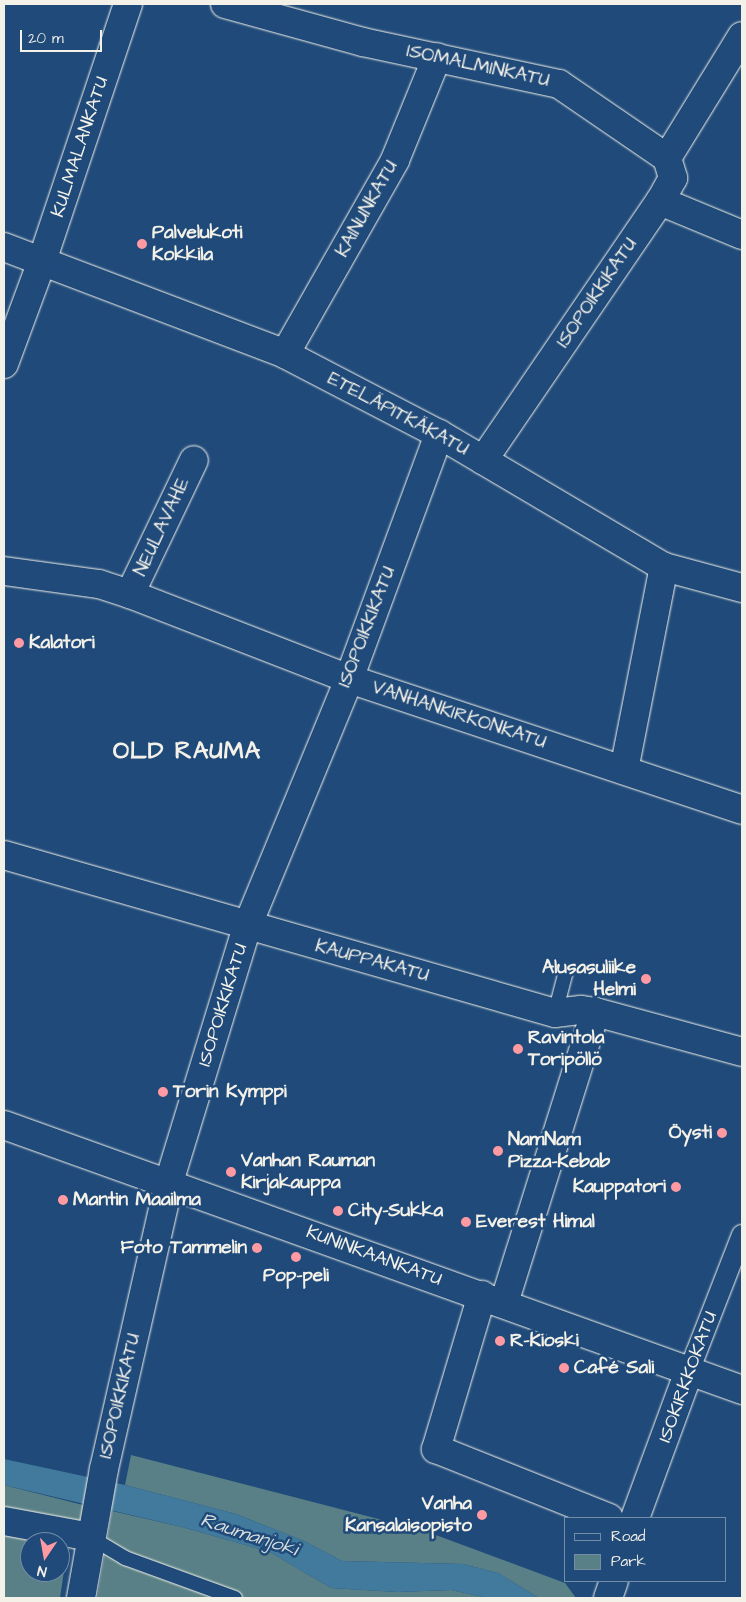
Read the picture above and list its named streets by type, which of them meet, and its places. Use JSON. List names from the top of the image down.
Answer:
{
  "streets": {
    "street": [
      "ISOMALMINKATU",
      "KULMALANKATU",
      "KAINUNKATU",
      "ISOPOIKKIKATU",
      "ETELÄPITKÄKATU",
      "NEULAVAHE",
      "VANHANKIRKONKATU",
      "KAUPPAKATU",
      "KUNINKAANKATU",
      "ISOKIRKKOKATU"
    ]
  },
  "crossings": [
    ["ISOMALMINKATU", "KAINUNKATU"],
    ["KULMALANKATU", "ETELÄPITKÄKATU"],
    ["KAINUNKATU", "ETELÄPITKÄKATU"],
    ["ISOPOIKKIKATU", "ETELÄPITKÄKATU"],
    ["ISOPOIKKIKATU", "VANHANKIRKONKATU"],
    ["ISOPOIKKIKATU", "KAUPPAKATU"],
    ["ISOPOIKKIKATU", "KUNINKAANKATU"],
    ["NEULAVAHE", "VANHANKIRKONKATU"],
    ["KUNINKAANKATU", "ISOKIRKKOKATU"]
  ],
  "districts": ["OLD RAUMA"],
  "water": ["Raumanjoki"],
  "places": [
    "Palvelukoti Kokkila",
    "Kalatori",
    "Alusasuliike Helmi",
    "Ravintola Toripöllö",
    "Torin Kymppi",
    "Öysti",
    "NamNam Pizza-Kebab",
    "Vanhan Rauman Kirjakauppa",
    "Kauppatori",
    "Mantin Maailma",
    "City-Sukka",
    "Everest Himal",
    "Foto Tammelin",
    "Pop-peli",
    "R-Kioski",
    "Café Sali",
    "Vanha Kansalaisopisto"
  ],
  "legend": ["Road", "Park"],
  "scale_bar": "20 m",
  "north": "bottom"
}
